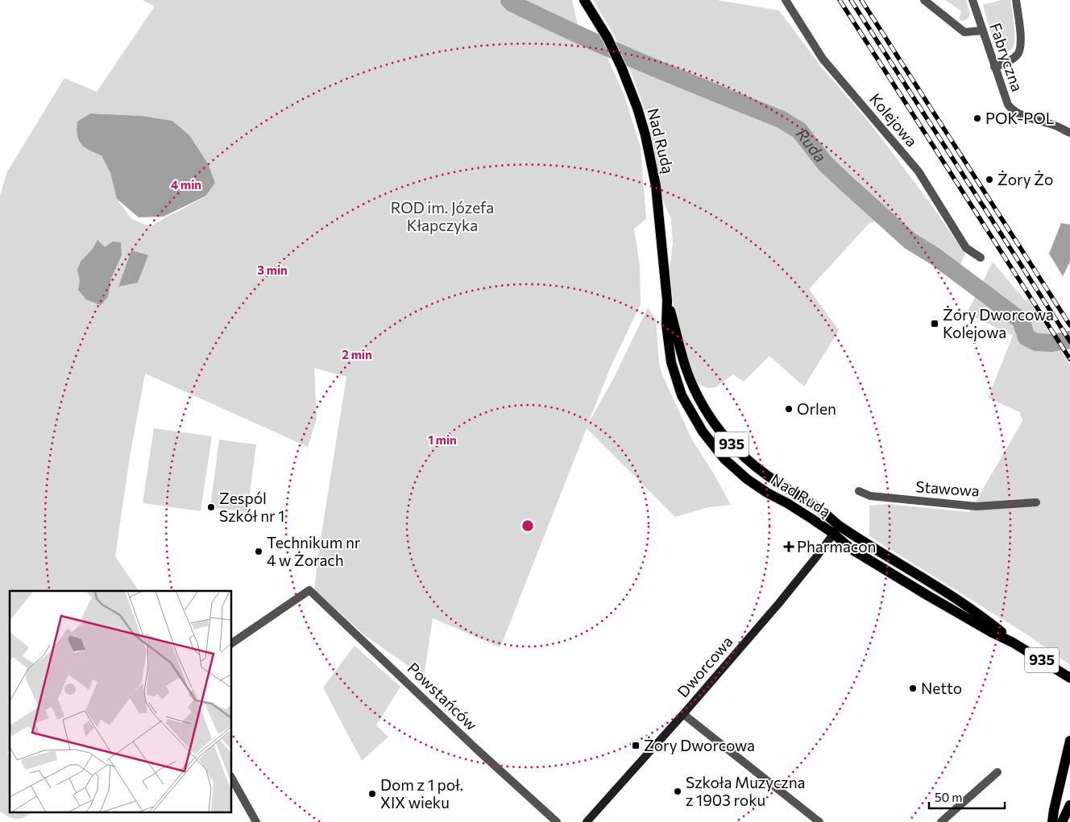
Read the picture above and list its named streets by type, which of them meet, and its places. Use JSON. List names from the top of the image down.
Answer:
{
  "streets": {
    "main road": ["Nad Rudą", "935"],
    "street": [
      "Fabryczna",
      "Kolejowa",
      "Stawowa",
      "Dworcowa",
      "Powstańców"
    ]
  },
  "crossings": [
    ["Nad Rudą", "Dworcowa"]
  ],
  "water": ["Ruda"],
  "parks": ["ROD im. Józefa Kłapczyka"],
  "places": {
    "other": [
      "POK-POL",
      "Żory Żo",
      "Orlen",
      "Zespól Szkół nr 1",
      "Technikum nr 4 w Żorach",
      "Netto",
      "Szkoła Muzyczna z 1903 roku",
      "Dom z 1 poł. XIX wieku"
    ],
    "transit": ["Żory Dworcowa Kolejowa", "Żory Dworcowa"],
    "health": ["Pharmacon"]
  },
  "scale_bar": "50 m",
  "rings": [
    "4 min",
    "3 min",
    "2 min",
    "1 min"
  ]
}
